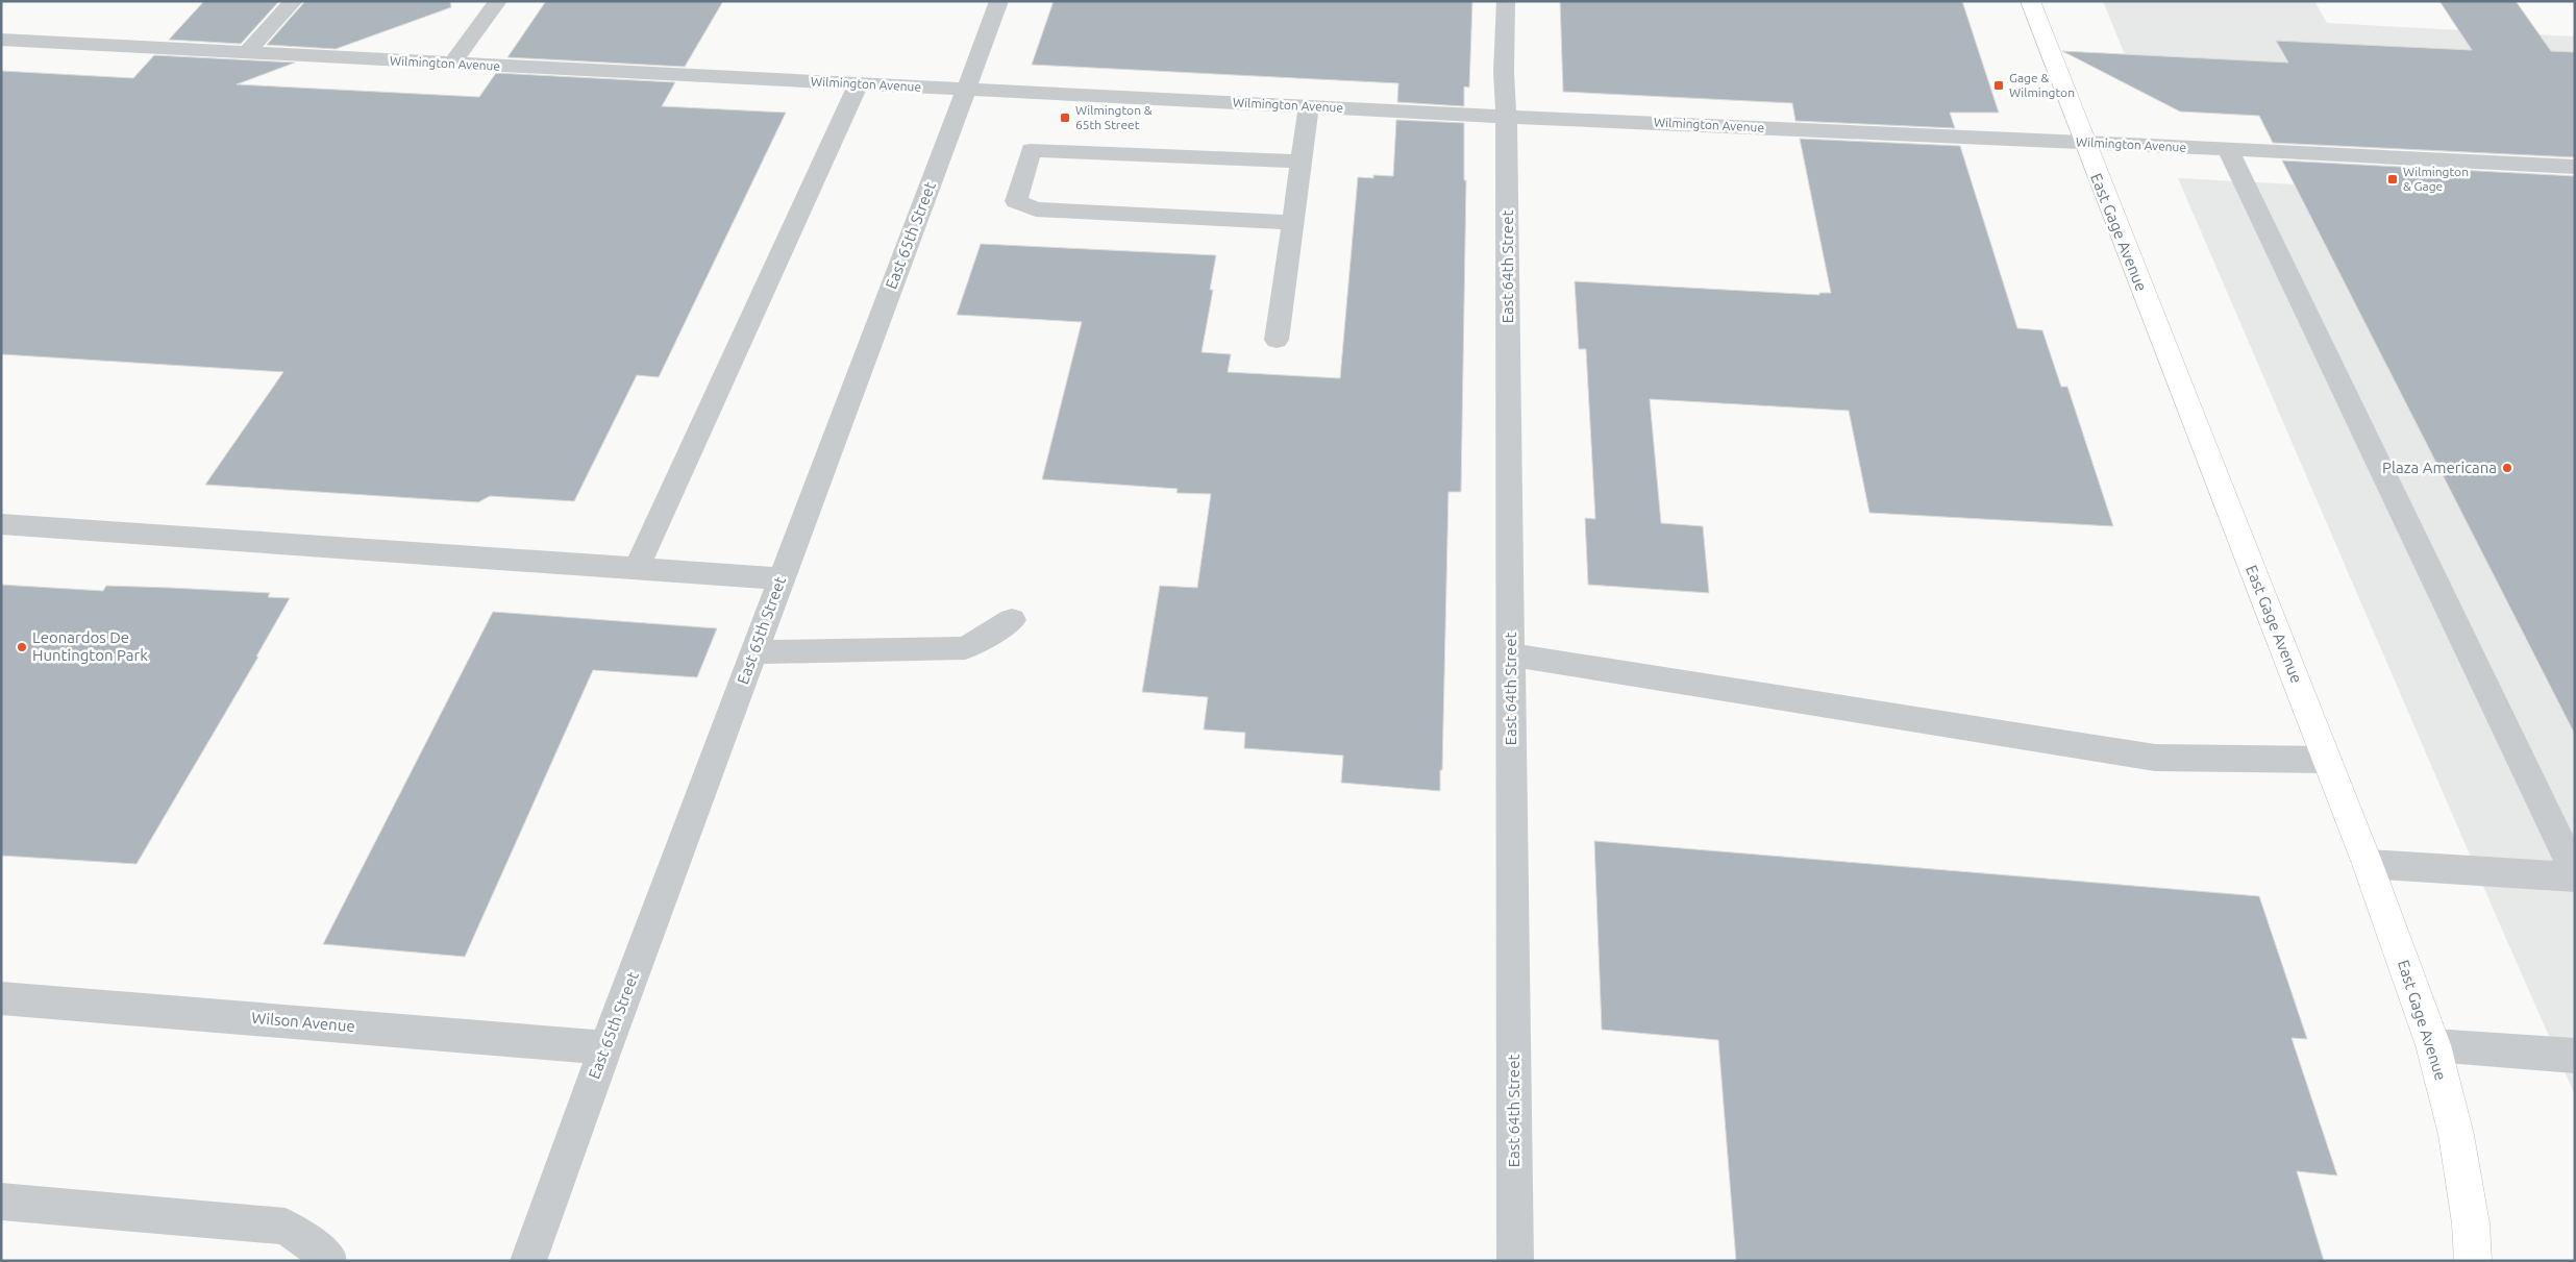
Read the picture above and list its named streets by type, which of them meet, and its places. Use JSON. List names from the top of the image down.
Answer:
{
  "streets": {
    "main road": ["East Gage Avenue"],
    "street": [
      "Wilmington Avenue",
      "East 65th Street",
      "East 64th Street",
      "Wilson Avenue"
    ]
  },
  "crossings": [
    ["Wilmington Avenue", "East Gage Avenue"],
    ["Wilmington Avenue", "East 65th Street"],
    ["Wilmington Avenue", "East 64th Street"],
    ["East 65th Street", "Wilson Avenue"]
  ],
  "places": {
    "transit": ["Gage & Wilmington", "Wilmington & 65th Street", "Wilmington & Gage"],
    "other": ["Plaza Americana", "Leonardos De Huntington Park"]
  }
}
